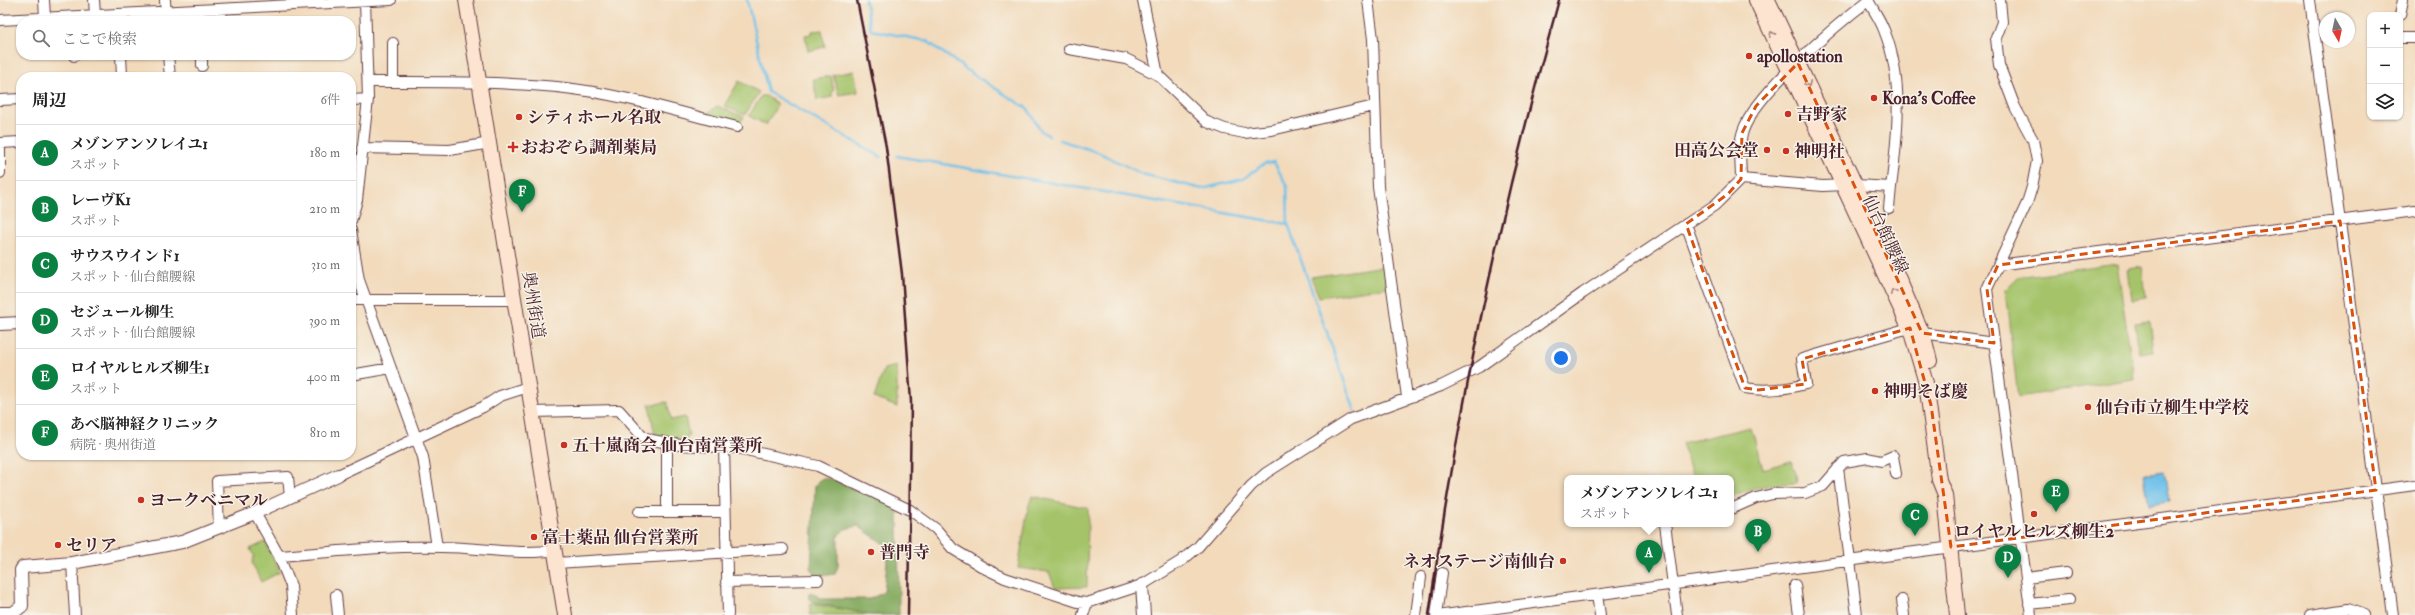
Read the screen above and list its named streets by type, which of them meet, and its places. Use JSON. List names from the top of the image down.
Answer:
{
  "streets": {
    "main road": ["仙台館腰線", "奥州街道"]
  },
  "places": {
    "other": [
      "apollostation",
      "Kona's Coffee",
      "吉野家",
      "シティホール名取",
      "田高公会堂",
      "神明社",
      "神明そば慶",
      "仙台市立柳生中学校",
      "五十嵐商会 仙台南営業所",
      "ヨークベニマル",
      "ロイヤルヒルズ柳生2",
      "富士薬品 仙台営業所",
      "セリア",
      "普門寺",
      "ネオステージ南仙台"
    ],
    "health": ["おおぞら調剤薬局"]
  },
  "north": "bottom",
  "page": {
    "map_buttons": ["+", "−"],
    "search": "ここで検索",
    "heading": ["周辺", "6件"],
    "list": [
      {
        "mark": "A",
        "name": "メゾンアンソレイユ1",
        "note": "スポット",
        "value": "180 m"
      },
      {
        "mark": "B",
        "name": "レーヴK1",
        "note": "スポット",
        "value": "210 m"
      },
      {
        "mark": "C",
        "name": "サウスウインド1",
        "note": "スポット · 仙台館腰線",
        "value": "310 m"
      },
      {
        "mark": "D",
        "name": "セジュール柳生",
        "note": "スポット · 仙台館腰線",
        "value": "390 m"
      },
      {
        "mark": "E",
        "name": "ロイヤルヒルズ柳生1",
        "note": "スポット",
        "value": "400 m"
      },
      {
        "mark": "F",
        "name": "あべ脳神経クリニック",
        "note": "病院 · 奥州街道",
        "value": "810 m"
      }
    ],
    "pins": [
      "F",
      "E",
      "C",
      "B",
      "A",
      "D"
    ],
    "popup": ["メゾンアンソレイユ1", "スポット"]
  }
}
